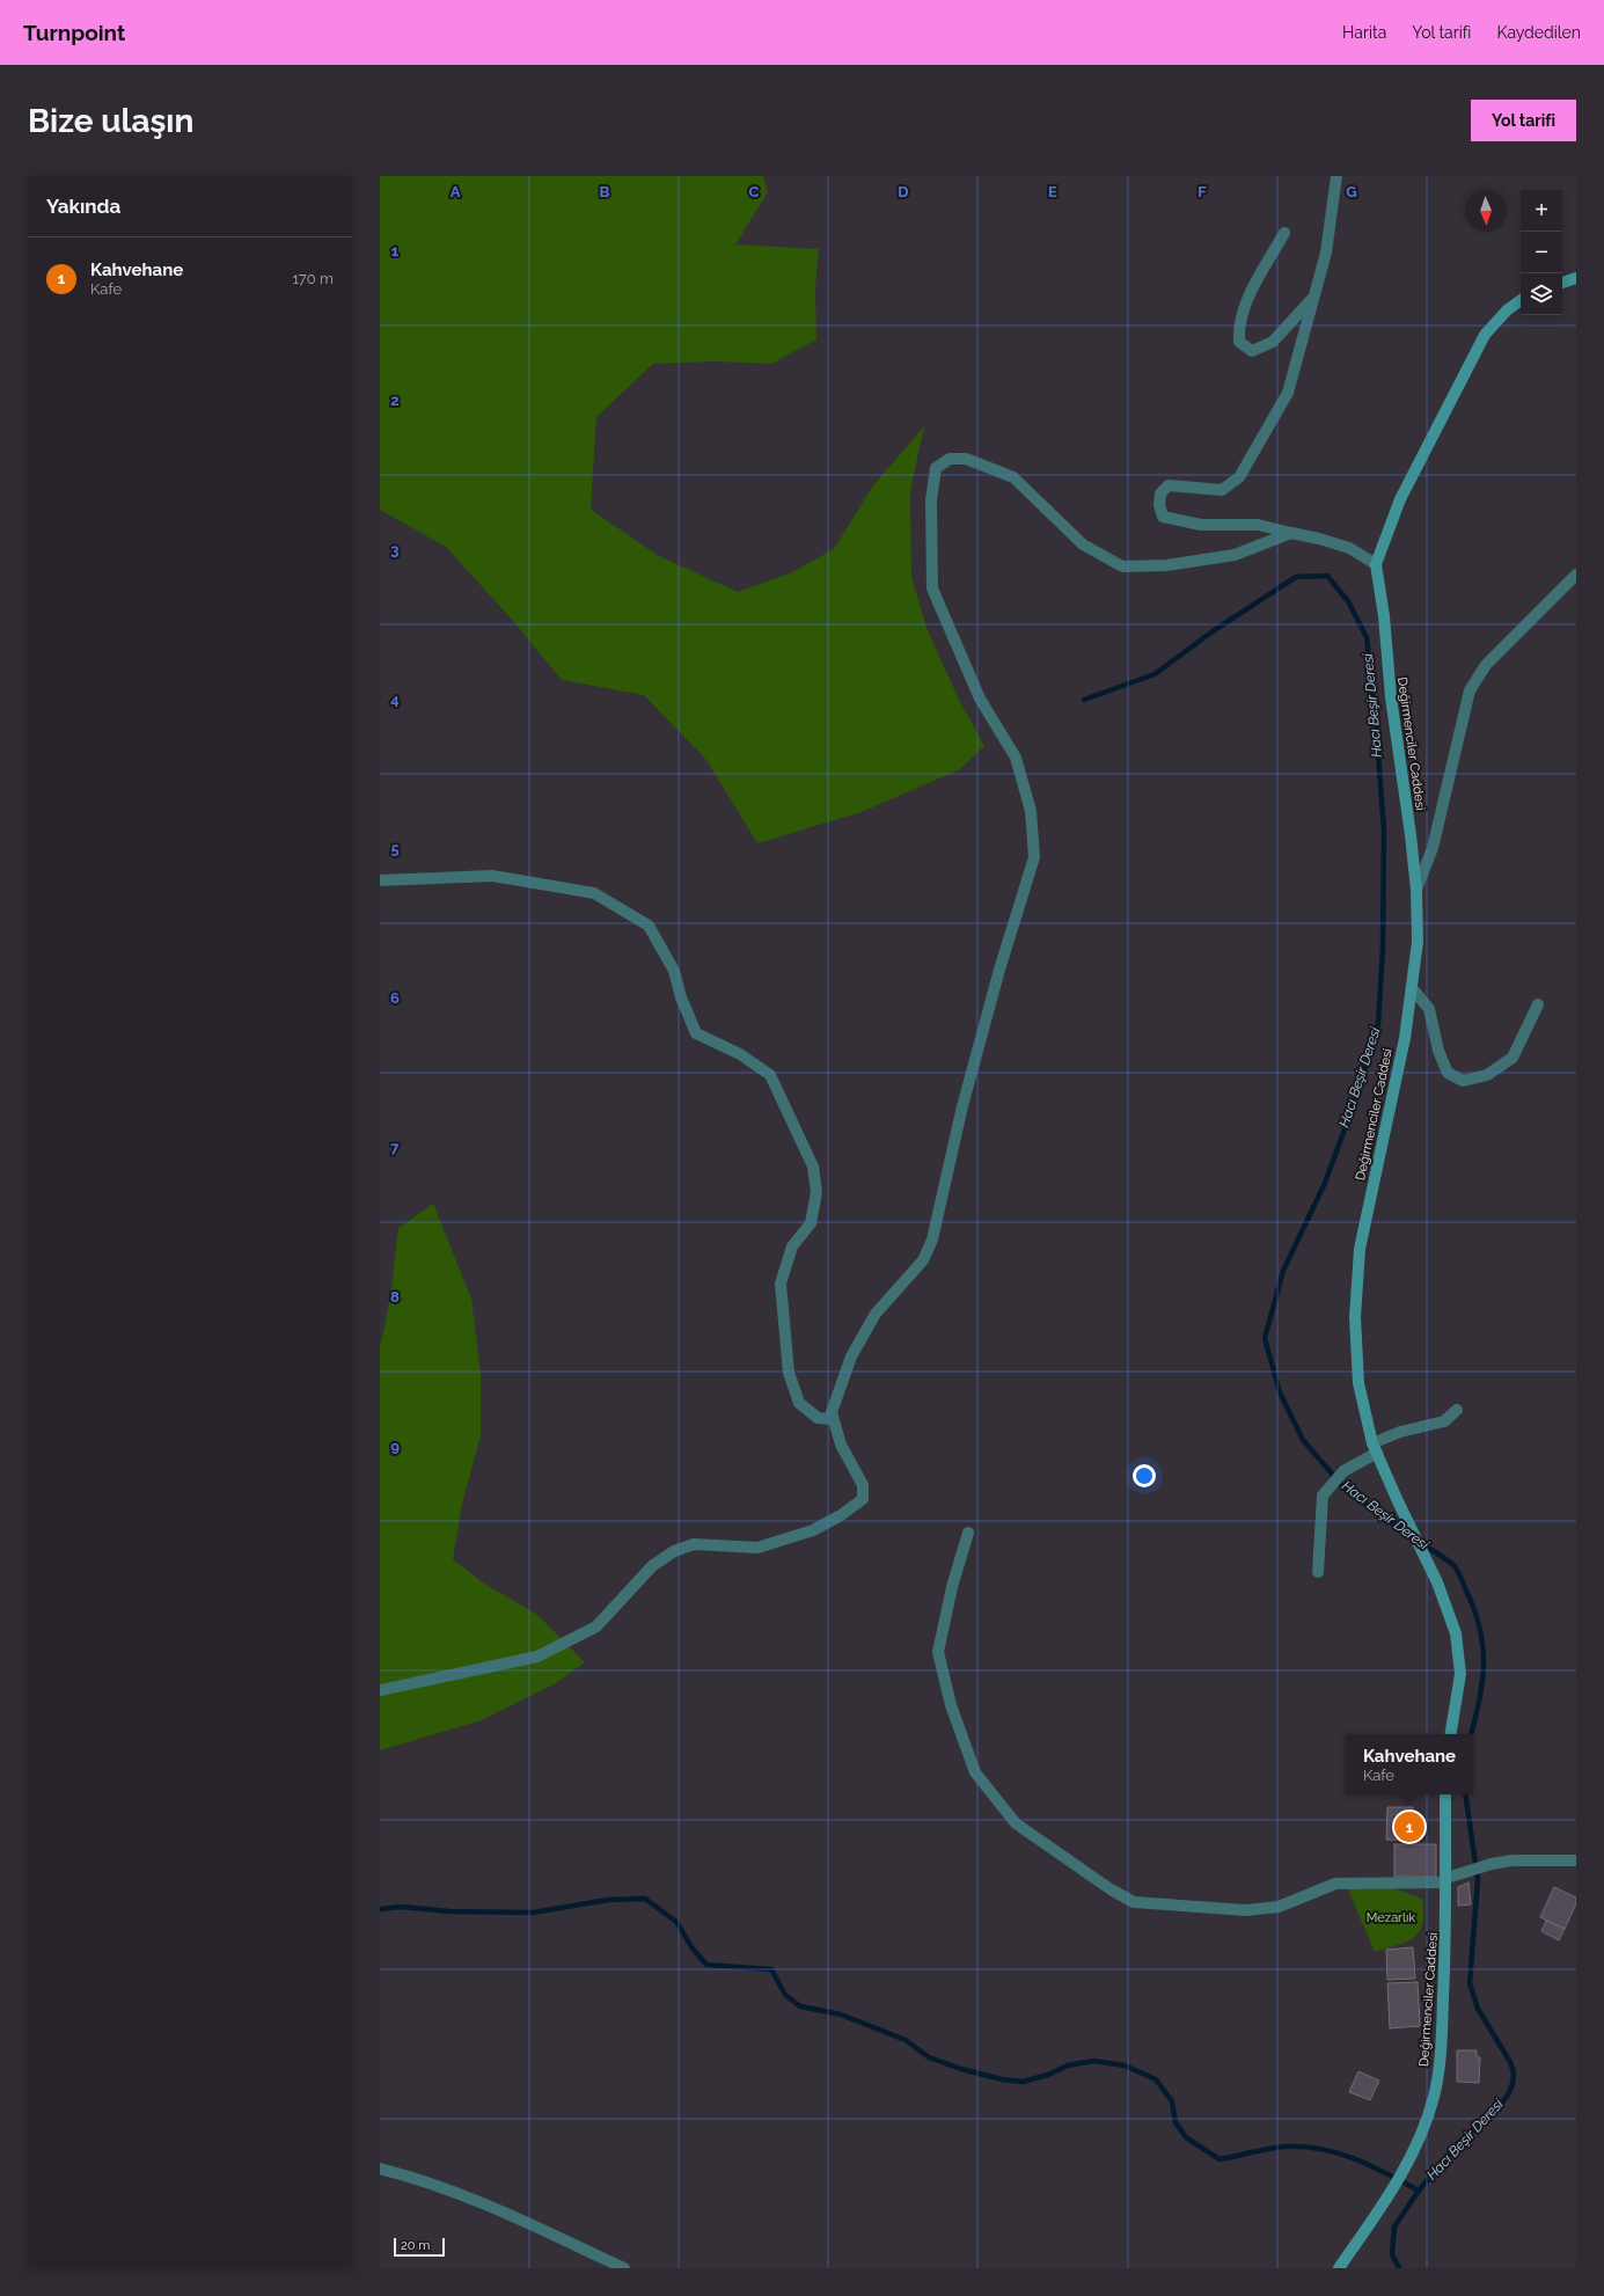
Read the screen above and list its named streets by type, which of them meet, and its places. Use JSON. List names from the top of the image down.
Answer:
{
  "streets": {
    "main road": ["Değirmenciler Caddesi"]
  },
  "water": ["Hacı Beşir Deresi"],
  "parks": ["Mezarlık"],
  "scale_bar": "20 m",
  "north": "bottom",
  "page": {
    "header": "Turnpoint",
    "nav": ["Harita", "Yol tarifi", "Kaydedilen"],
    "buttons": "Yol tarifi",
    "title": "Bize ulaşın",
    "heading": "Yakında",
    "map_buttons": ["+", "−"],
    "list": [
      {
        "mark": "1",
        "name": "Kahvehane",
        "note": "Kafe",
        "value": "170 m"
      }
    ],
    "popup": ["Kahvehane", "Kafe"],
    "pins": "1",
    "scale": "20 m"
  },
  "grid": {
    "columns": [
      "A",
      "B",
      "C",
      "D",
      "E",
      "F",
      "G"
    ],
    "rows": [
      "1",
      "2",
      "3",
      "4",
      "5",
      "6",
      "7",
      "8",
      "9"
    ]
  }
}
